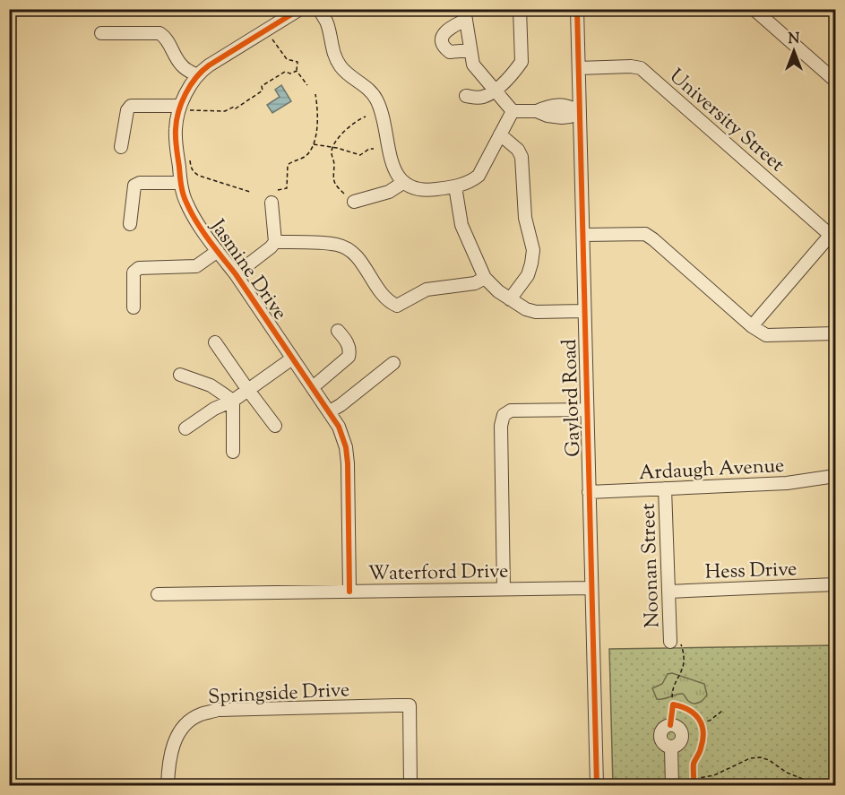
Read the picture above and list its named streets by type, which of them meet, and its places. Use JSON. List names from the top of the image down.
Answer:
{
  "streets": {
    "street": [
      "University Street",
      "Jasmine Drive",
      "Gaylord Road",
      "Ardaugh Avenue",
      "Noonan Street",
      "Hess Drive",
      "Waterford Drive",
      "Springside Drive"
    ]
  },
  "crossings": [
    ["University Street", "Gaylord Road"],
    ["Jasmine Drive", "Waterford Drive"],
    ["Gaylord Road", "Ardaugh Avenue"],
    ["Gaylord Road", "Waterford Drive"],
    ["Ardaugh Avenue", "Noonan Street"],
    ["Noonan Street", "Hess Drive"]
  ],
  "north": "top"
}
